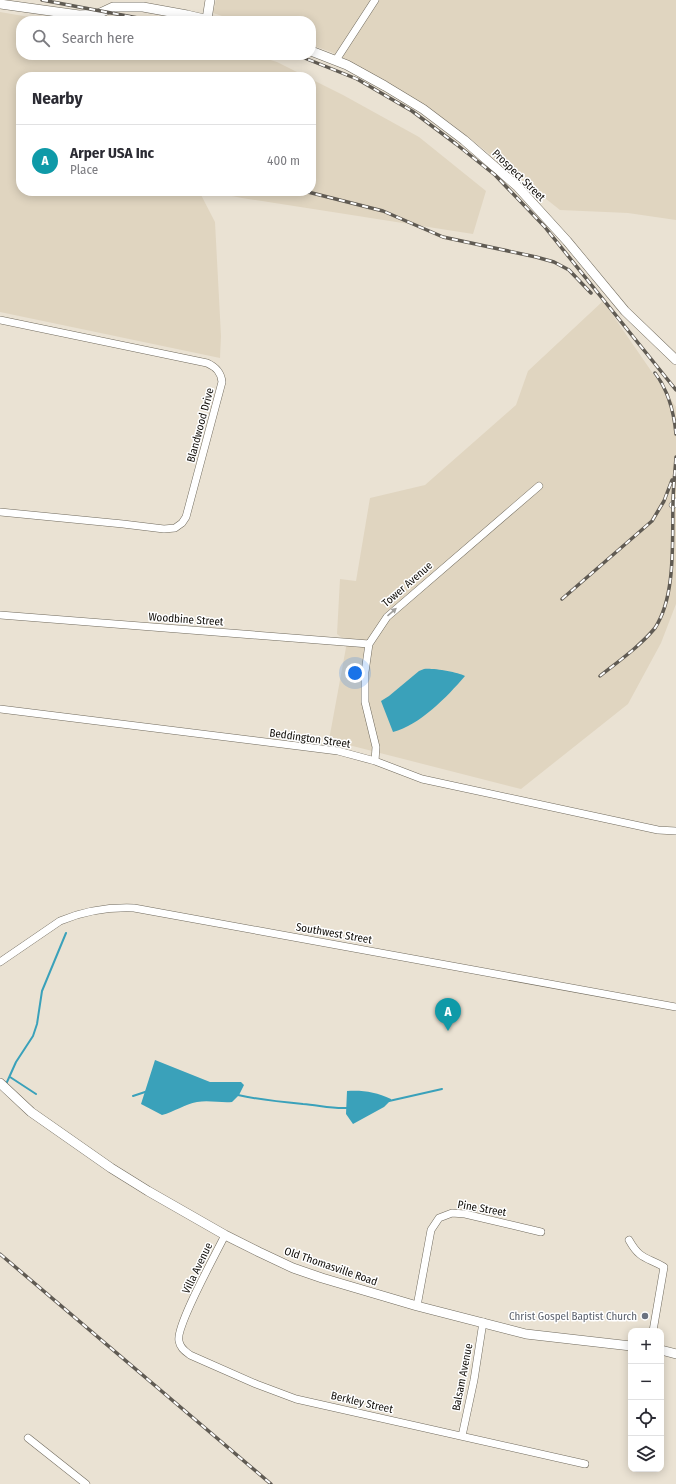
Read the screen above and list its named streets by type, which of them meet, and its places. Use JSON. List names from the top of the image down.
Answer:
{
  "streets": {
    "street": [
      "Prospect Street",
      "Blandwood Drive",
      "Tower Avenue",
      "Woodbine Street",
      "Beddington Street",
      "Southwest Street",
      "Pine Street",
      "Old Thomasville Road",
      "Villa Avenue",
      "Balsam Avenue",
      "Berkley Street"
    ]
  },
  "crossings": [
    ["Tower Avenue", "Woodbine Street"],
    ["Tower Avenue", "Beddington Street"],
    ["Pine Street", "Old Thomasville Road"],
    ["Old Thomasville Road", "Villa Avenue"],
    ["Old Thomasville Road", "Balsam Avenue"],
    ["Villa Avenue", "Berkley Street"],
    ["Balsam Avenue", "Berkley Street"]
  ],
  "one_way": ["Tower Avenue"],
  "places": ["Christ Gospel Baptist Church"],
  "page": {
    "search": "Search here",
    "heading": "Nearby",
    "list": [
      {
        "mark": "A",
        "name": "Arper USA Inc",
        "note": "Place",
        "value": "400 m"
      }
    ],
    "pins": "A",
    "map_buttons": ["+", "−"]
  }
}
